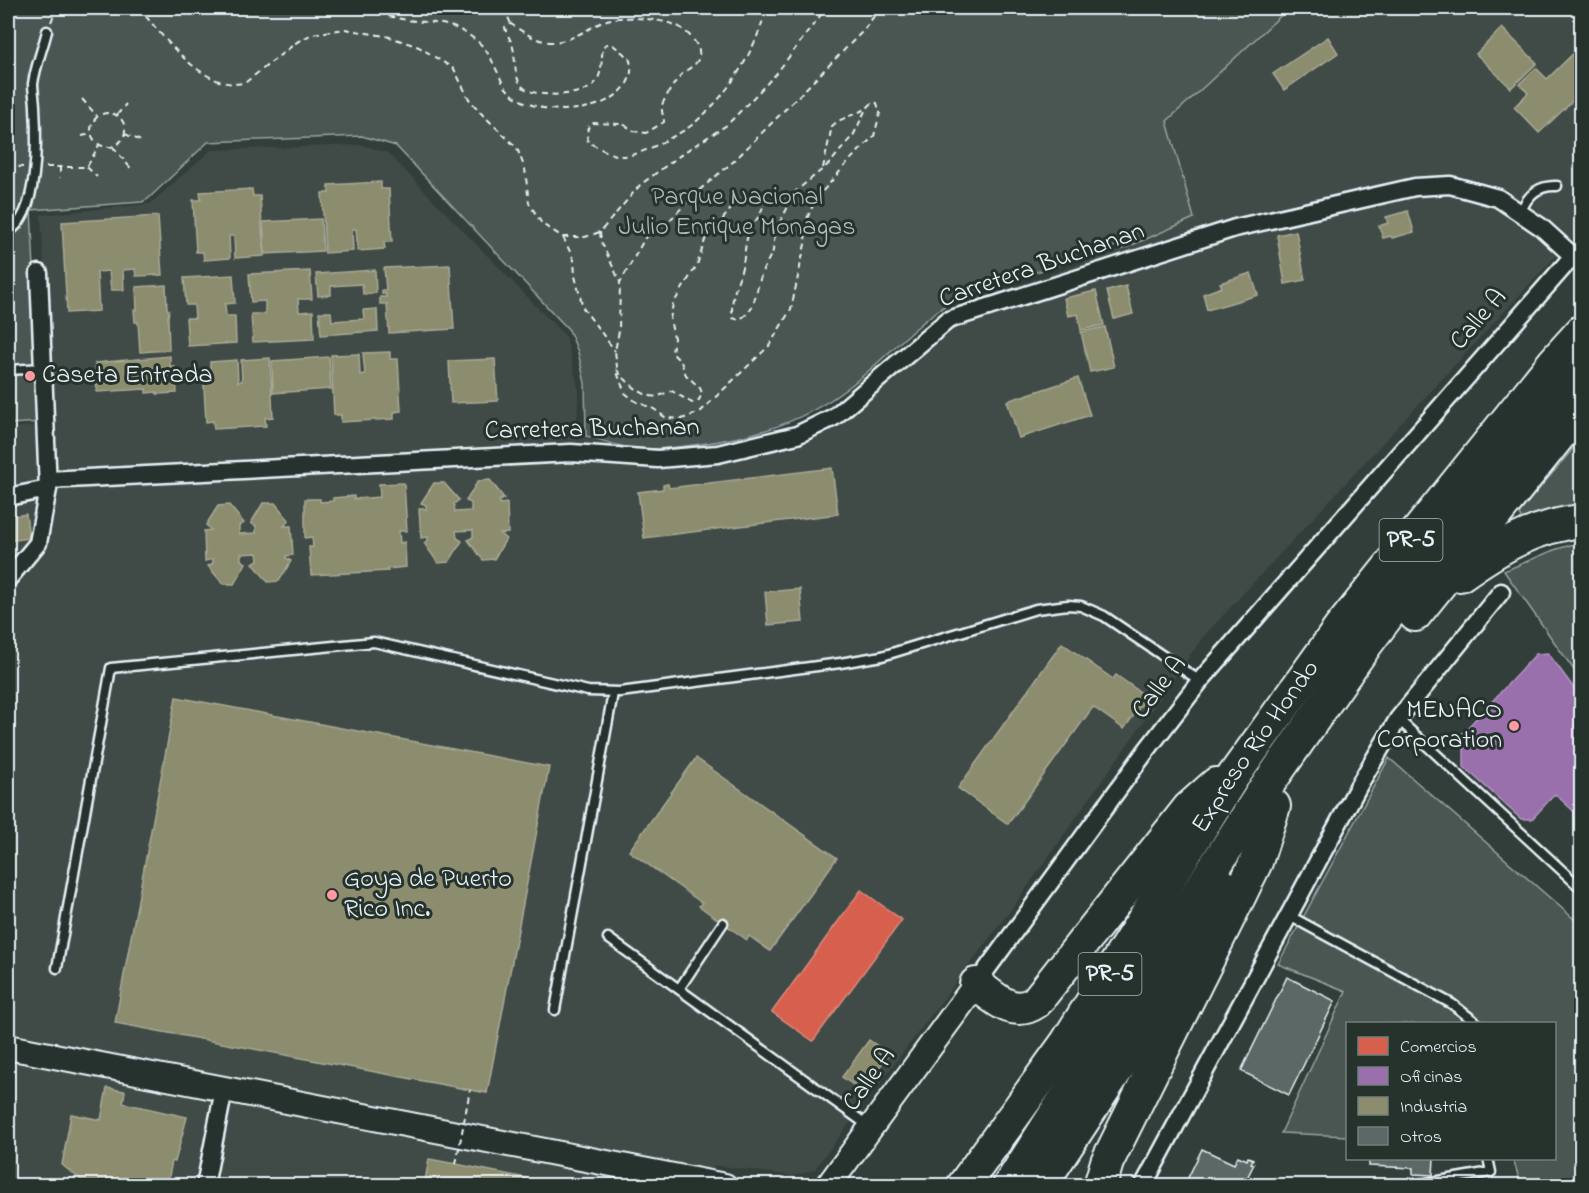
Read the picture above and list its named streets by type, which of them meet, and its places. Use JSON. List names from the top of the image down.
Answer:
{
  "streets": {
    "highway": ["PR-5", "Expreso Río Hondo"],
    "street": ["Carretera Buchanan", "Calle A"]
  },
  "crossings": [
    ["Carretera Buchanan", "Calle A"]
  ],
  "parks": ["Parque Nacional Julio Enrique Monagas"],
  "places": ["Caseta Entrada", "MENACO Corporation", "Goya de Puerto Rico Inc."],
  "legend": [
    "Comercios",
    "Oficinas",
    "Industria",
    "Otros"
  ]
}
